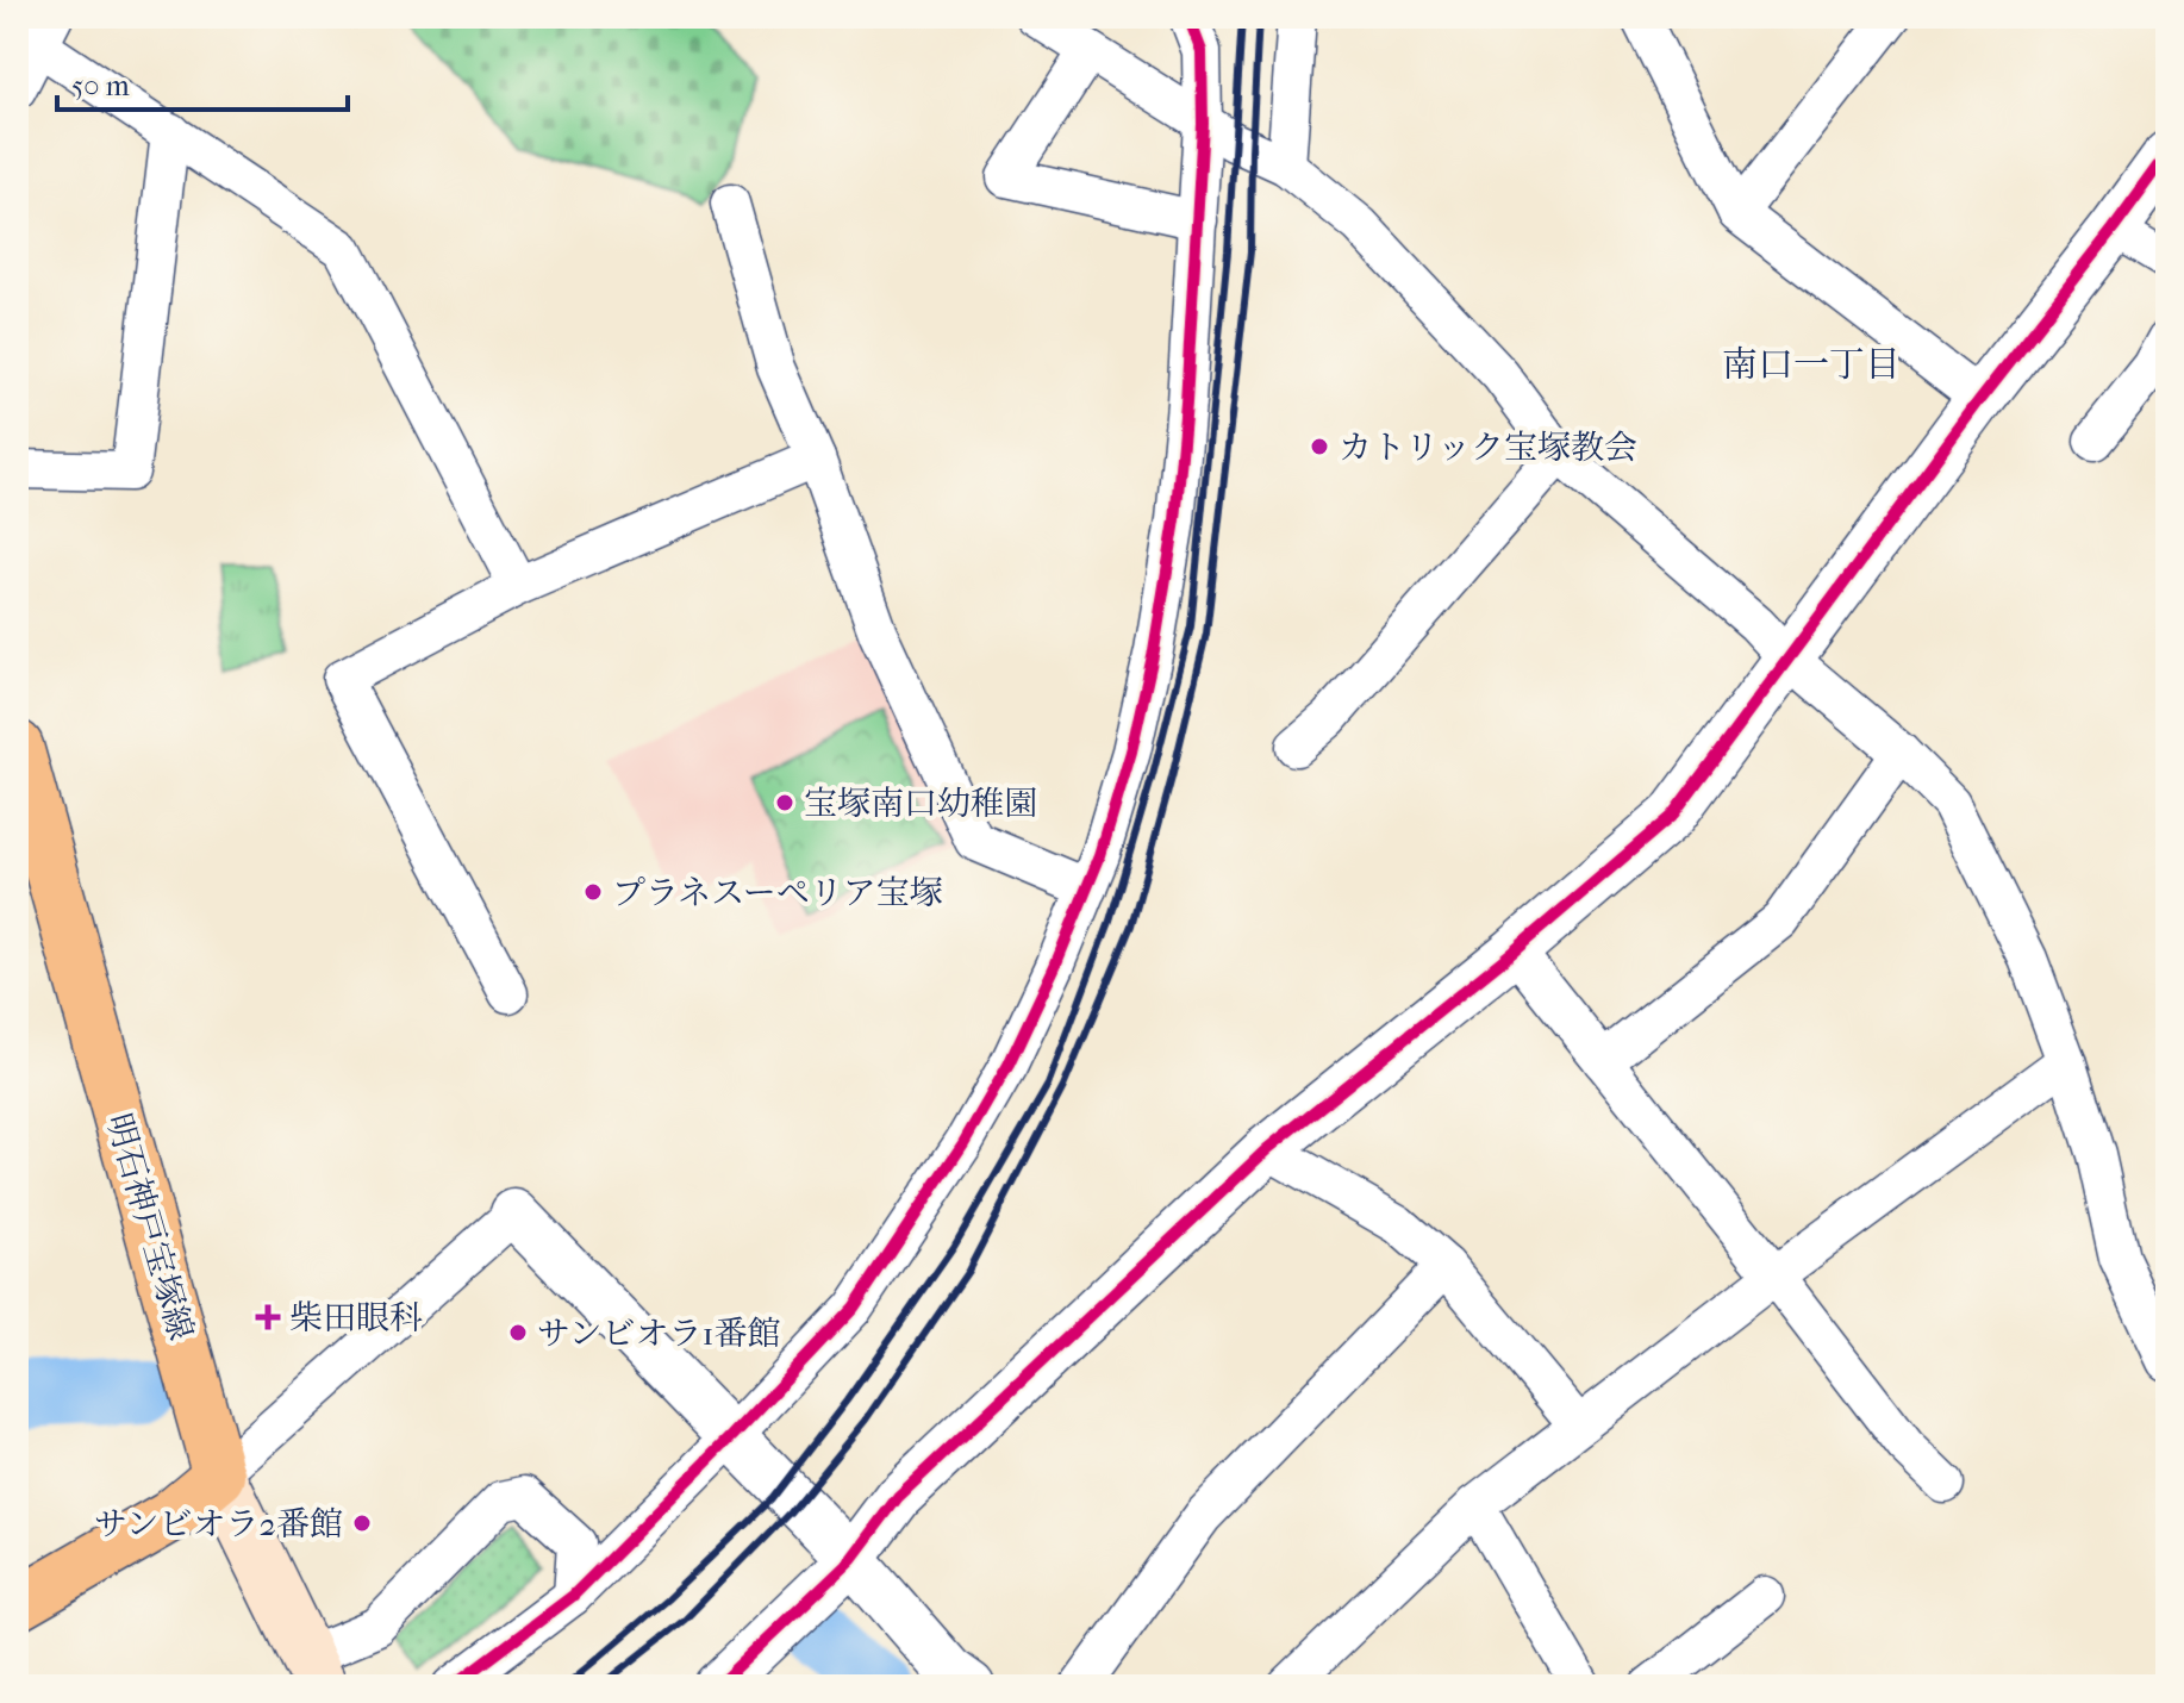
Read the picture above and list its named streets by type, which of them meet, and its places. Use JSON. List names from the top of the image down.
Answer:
{
  "streets": {
    "main road": ["明石神戸宝塚線"]
  },
  "districts": ["南口一丁目"],
  "places": {
    "other": [
      "カトリック宝塚教会",
      "宝塚南口幼稚園",
      "プラネスーペリア宝塚",
      "サンビオラ1番館",
      "サンビオラ2番館"
    ],
    "health": ["柴田眼科"]
  },
  "scale_bar": "50 m"
}
